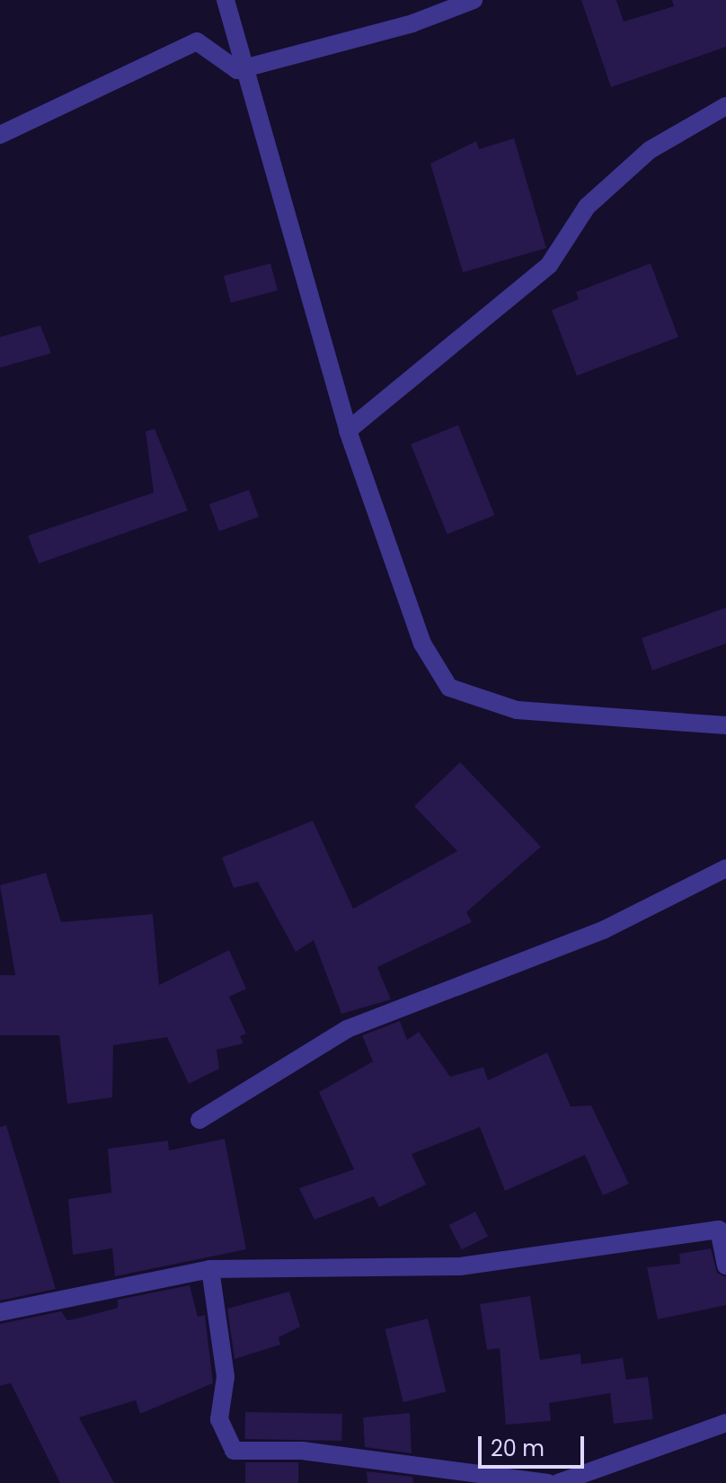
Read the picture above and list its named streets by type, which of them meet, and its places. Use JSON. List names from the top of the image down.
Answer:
{
  "scale_bar": "20 m"
}
